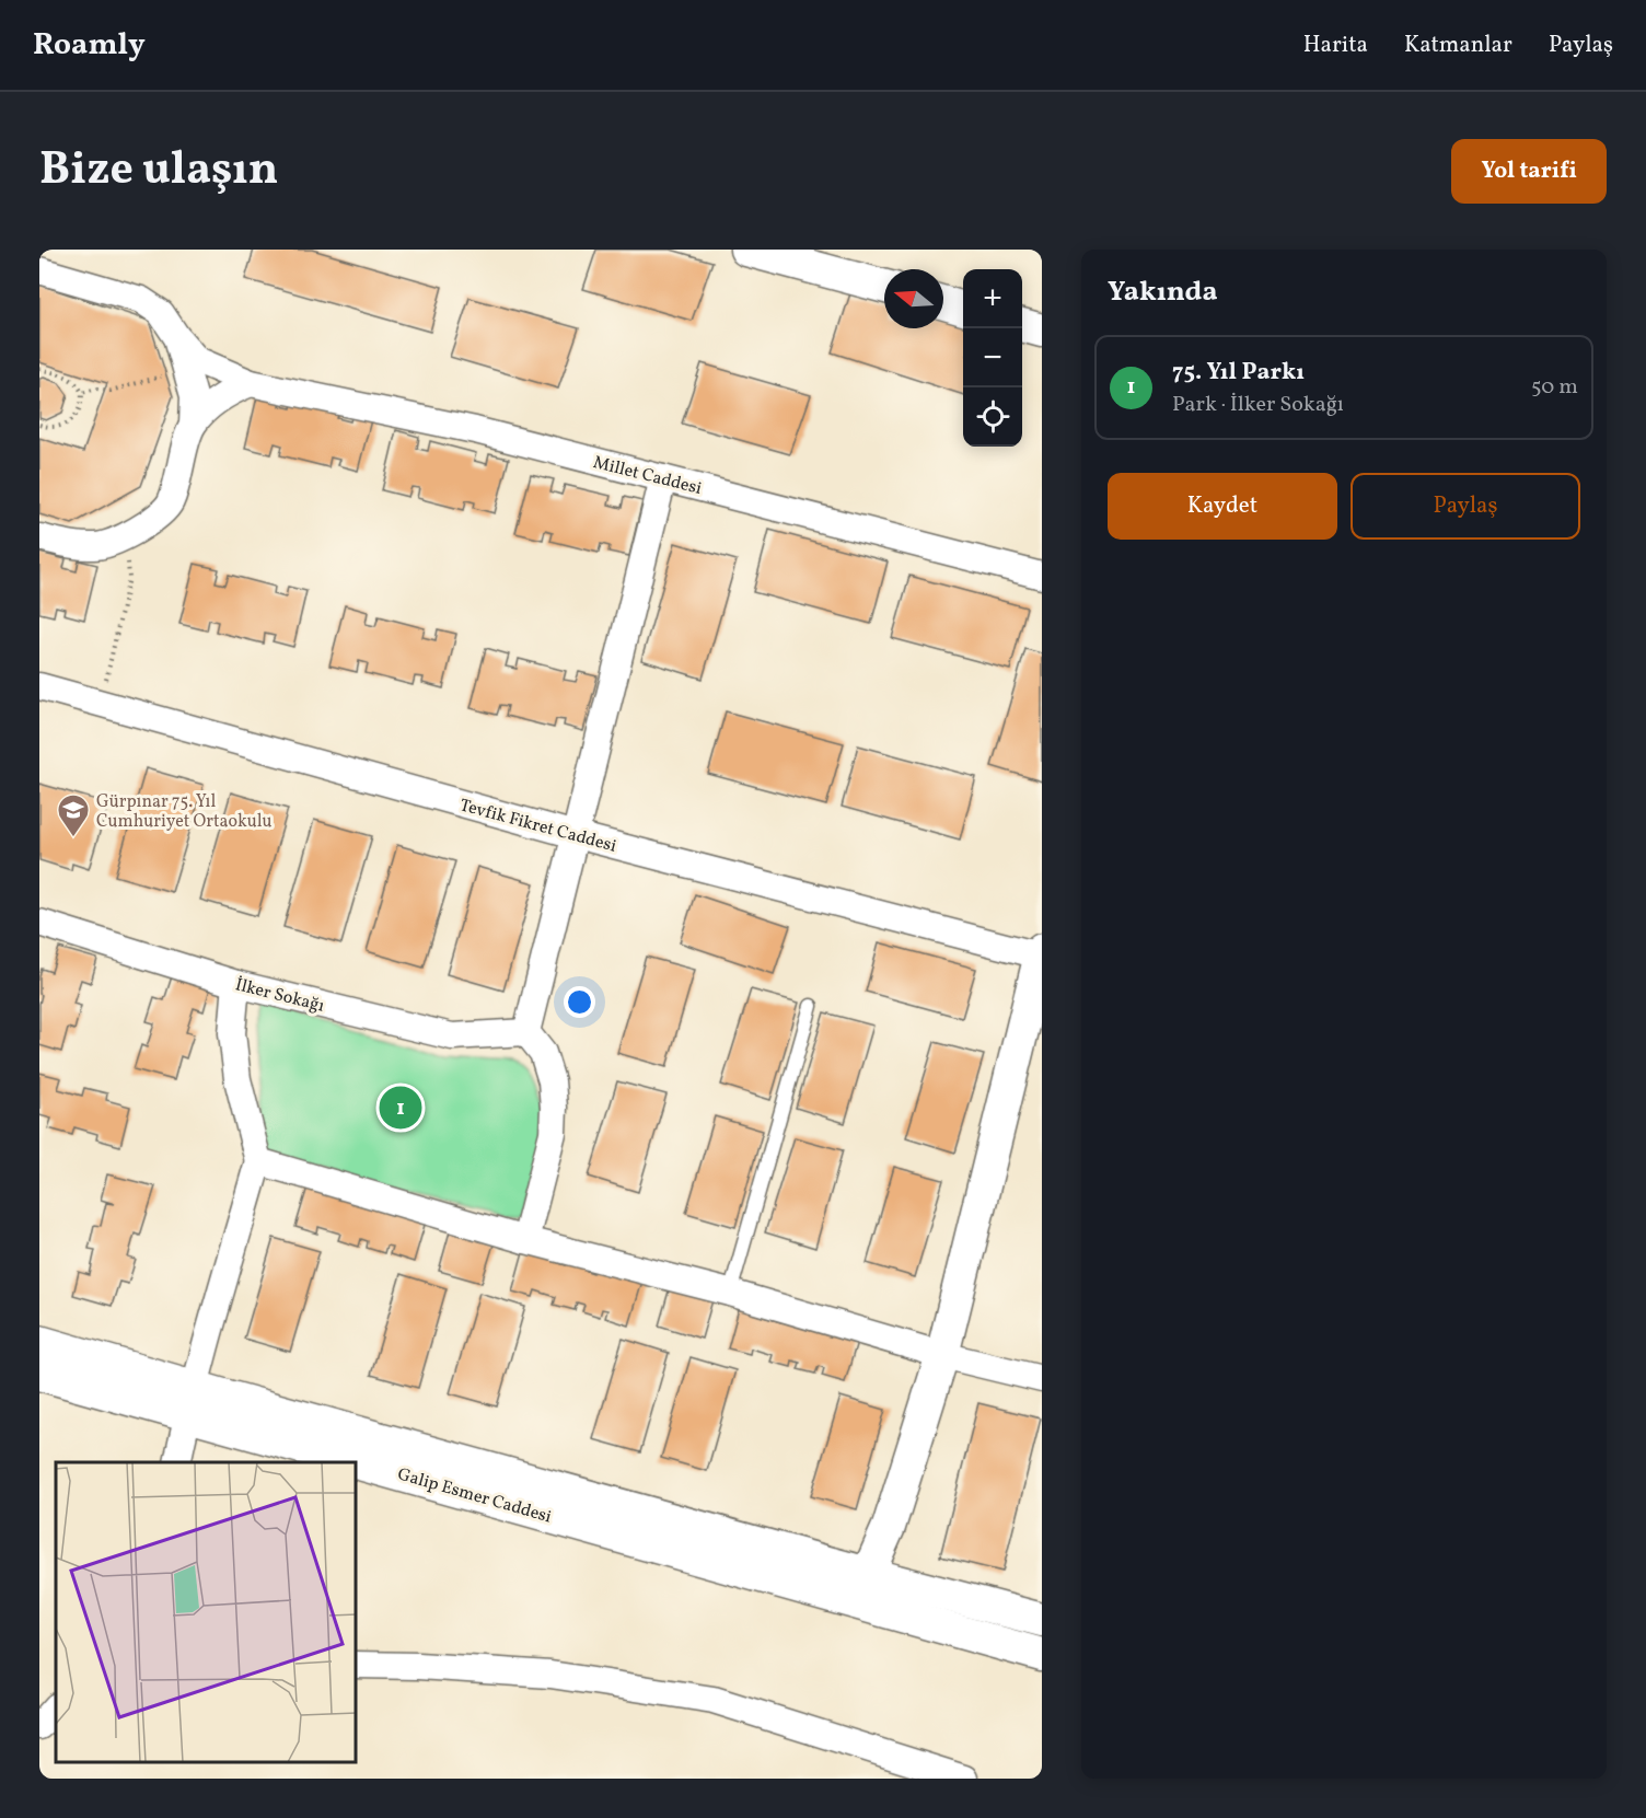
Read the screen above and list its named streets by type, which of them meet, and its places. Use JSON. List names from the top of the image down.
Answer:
{
  "streets": {
    "street": [
      "Millet Caddesi",
      "Tevfik Fikret Caddesi",
      "İlker Sokağı",
      "Galip Esmer Caddesi"
    ]
  },
  "places": {
    "school or university": ["Gürpınar 75. Yıl Cumhuriyet Ortaokulu"]
  },
  "north": "left",
  "page": {
    "header": "Roamly",
    "nav": ["Harita", "Katmanlar", "Paylaş"],
    "title": "Bize ulaşın",
    "buttons": [
      "Yol tarifi",
      ["Kaydet", "Paylaş"]
    ],
    "heading": "Yakında",
    "map_buttons": ["+", "−"],
    "list": [
      {
        "mark": "1",
        "name": "75. Yıl Parkı",
        "note": "Park · İlker Sokağı",
        "value": "50 m"
      }
    ],
    "pins": "1"
  }
}
